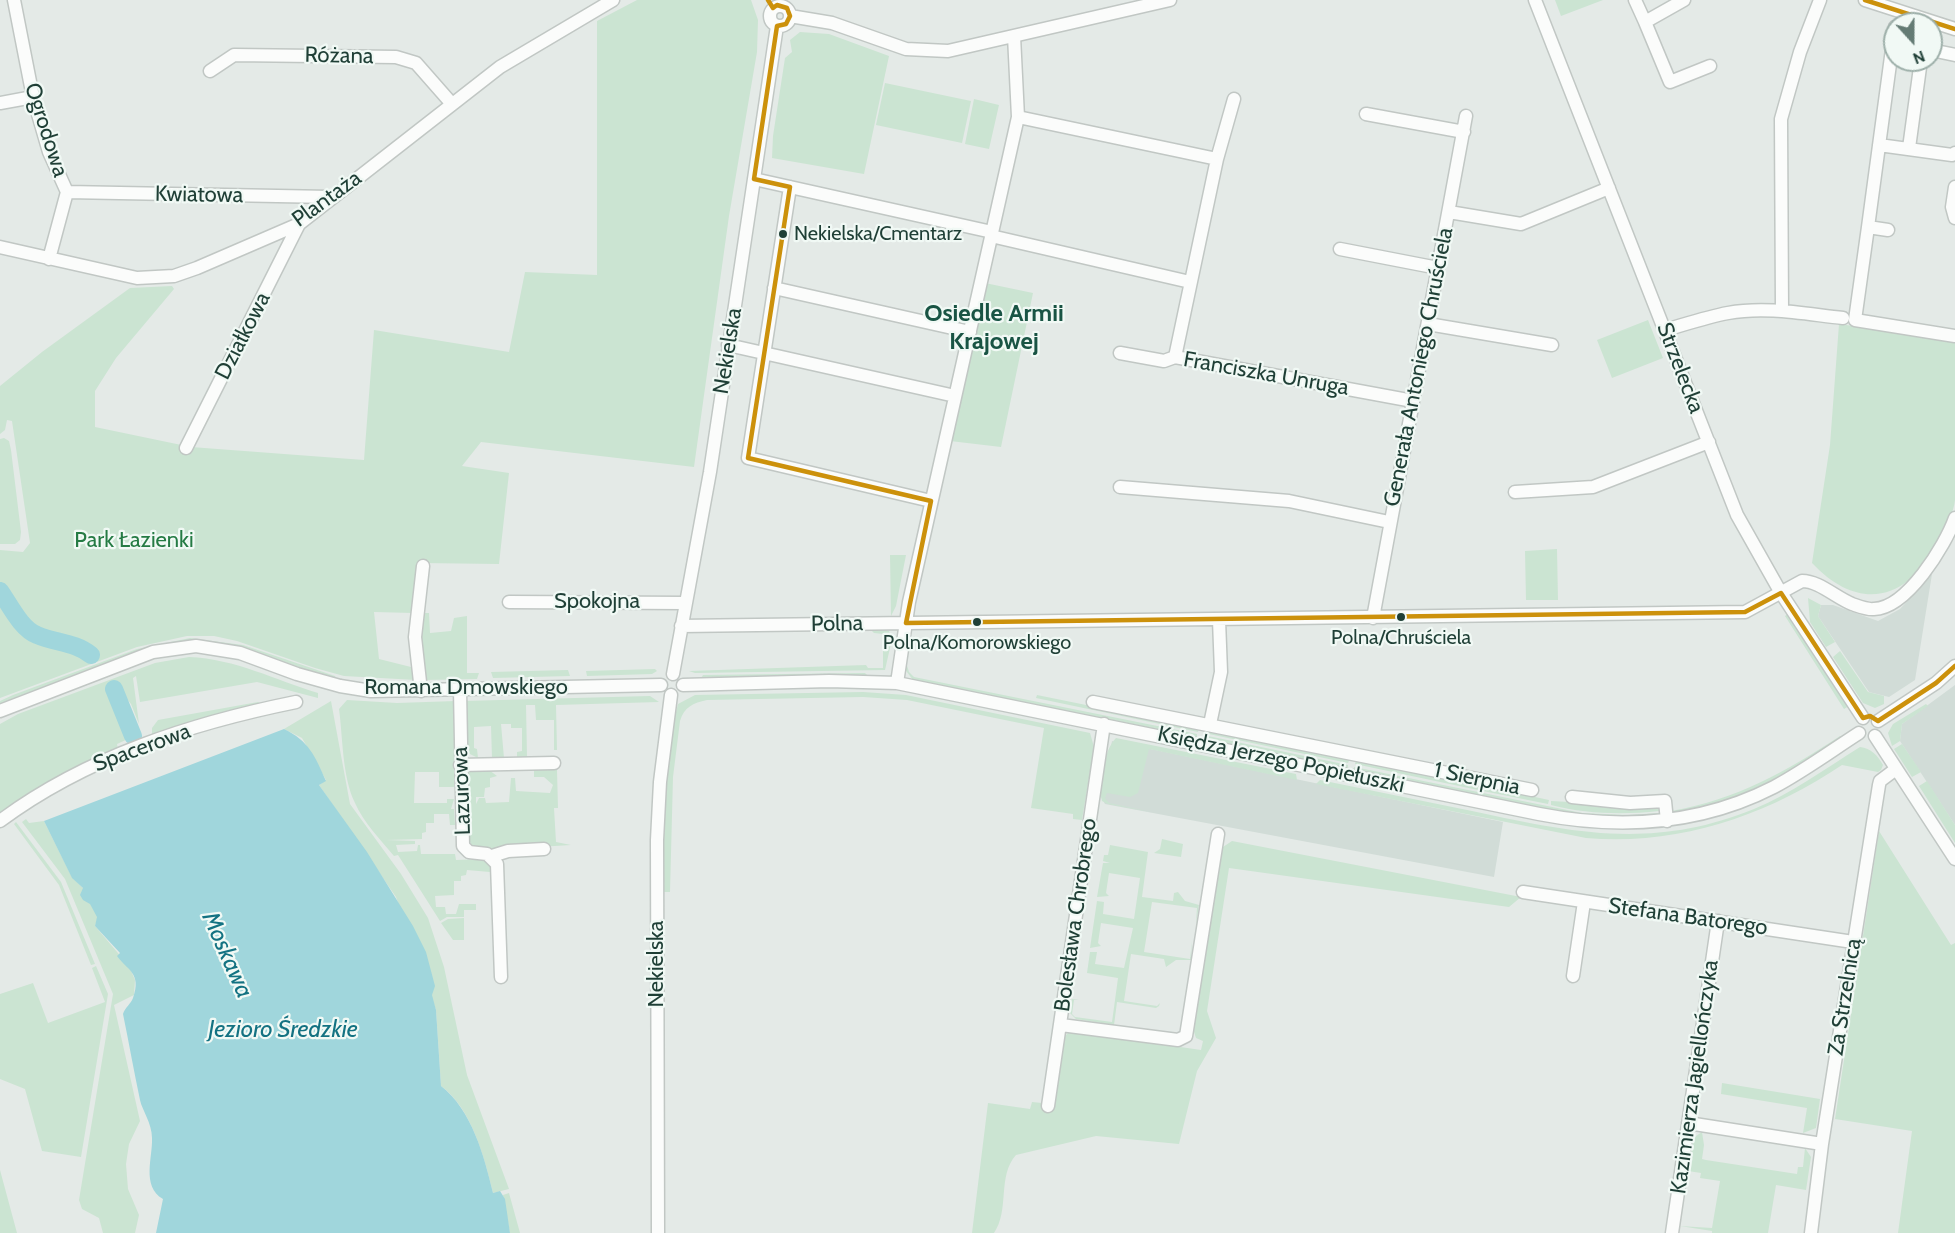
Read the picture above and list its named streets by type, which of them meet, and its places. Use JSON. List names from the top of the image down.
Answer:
{
  "streets": {
    "street": [
      "Różana",
      "Ogrodowa",
      "Kwiatowa",
      "Plantaża",
      "Działkowa",
      "Nekielska",
      "Generała Antoniego Chruściela",
      "Strzelecka",
      "Franciszka Unruga",
      "Spokojna",
      "Polna",
      "Romana Dmowskiego",
      "Spacerowa",
      "Księdza Jerzego Popiełuszki",
      "1 Sierpnia",
      "Lazurowa",
      "Bolesława Chrobrego",
      "Stefana Batorego",
      "Za Strzelnicą",
      "Kazimierza Jagiellończyka"
    ]
  },
  "crossings": [
    ["Różana", "Plantaża"],
    ["Ogrodowa", "Kwiatowa"],
    ["Ogrodowa", "Plantaża"],
    ["Kwiatowa", "Plantaża"],
    ["Plantaża", "Działkowa"],
    ["Nekielska", "Spokojna"],
    ["Nekielska", "Polna"],
    ["Nekielska", "Romana Dmowskiego"],
    ["Nekielska", "Księdza Jerzego Popiełuszki"],
    ["Generała Antoniego Chruściela", "Franciszka Unruga"],
    ["Generała Antoniego Chruściela", "Polna"],
    ["Strzelecka", "Polna"],
    ["Strzelecka", "Księdza Jerzego Popiełuszki"],
    ["Romana Dmowskiego", "Księdza Jerzego Popiełuszki"],
    ["Romana Dmowskiego", "Lazurowa"],
    ["Księdza Jerzego Popiełuszki", "Bolesława Chrobrego"],
    ["Stefana Batorego", "Za Strzelnicą"],
    ["Stefana Batorego", "Kazimierza Jagiellończyka"]
  ],
  "districts": ["Osiedle Armii Krajowej"],
  "water": ["Moskawa", "Jezioro Średzkie"],
  "parks": ["Park Łazienki"],
  "places": ["Nekielska/Cmentarz", "Polna/Chruściela", "Polna/Komorowskiego"],
  "north": "bottom"
}
